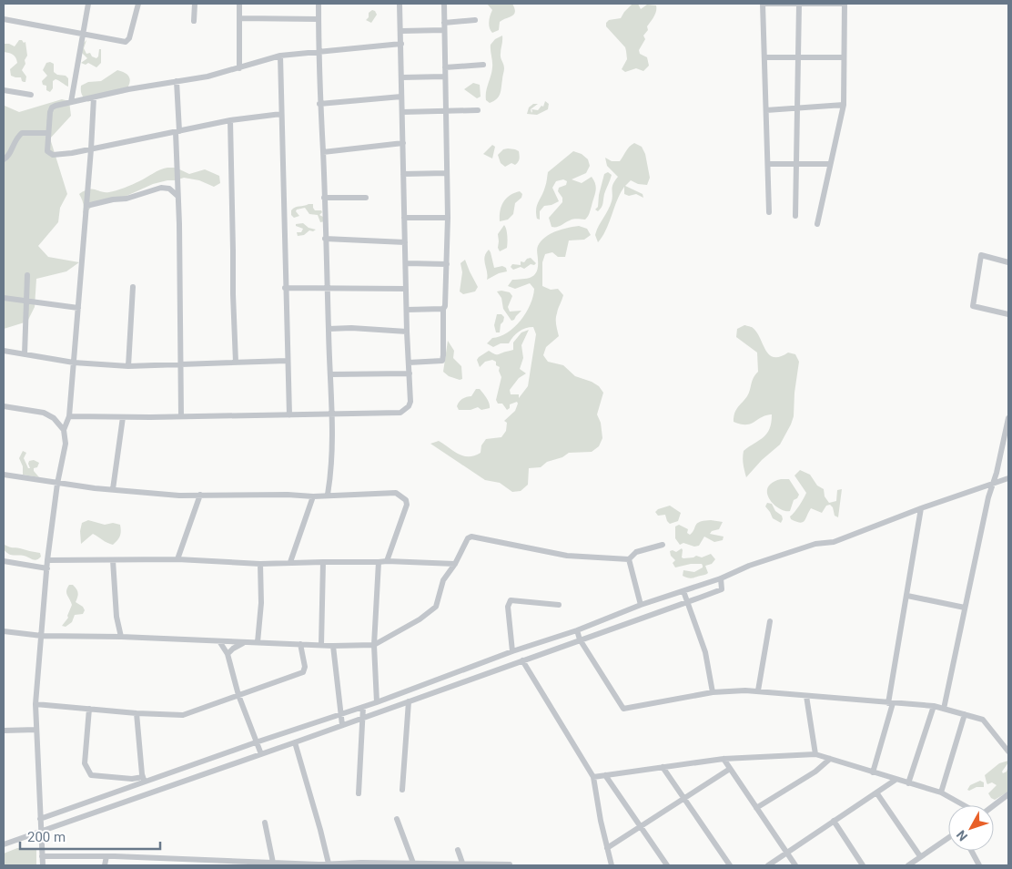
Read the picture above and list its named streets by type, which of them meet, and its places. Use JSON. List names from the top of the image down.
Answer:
{
  "scale_bar": "200 m",
  "north": "bottom left"
}
